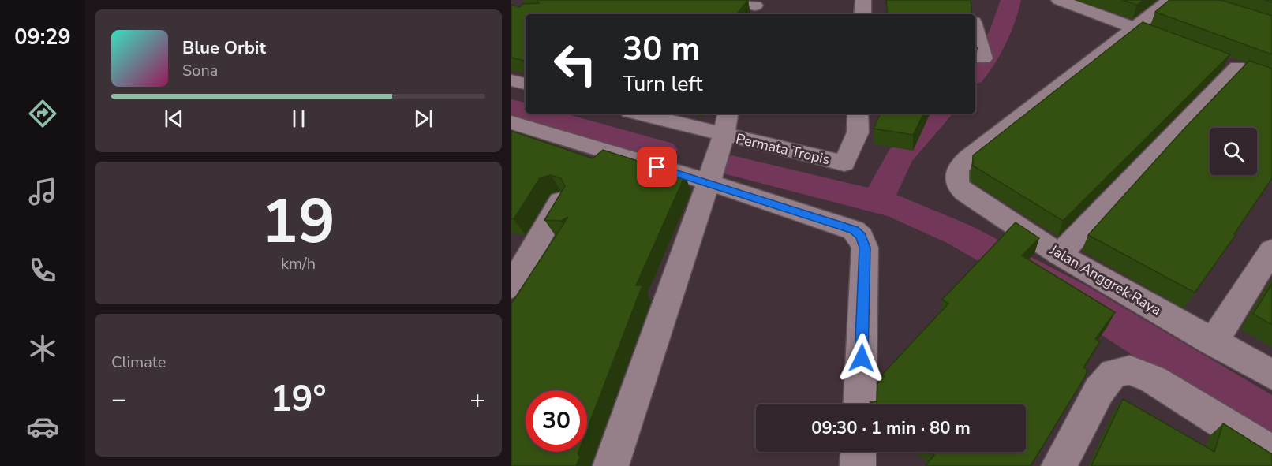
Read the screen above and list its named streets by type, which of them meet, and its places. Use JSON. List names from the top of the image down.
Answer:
{
  "streets": {
    "street": ["Permata Tropis", "Jalan Anggrek Raya"]
  },
  "page": {
    "tabs": "09:29",
    "turn": ["30 m", "Turn left"],
    "song": ["Blue Orbit", "Sona"],
    "tile": [
      ["19", "km/h"],
      "Climate"
    ],
    "heat": ["−", "19°", "+"],
    "limit": "30",
    "trip": "09:30 · 1 min · 80 m"
  }
}
